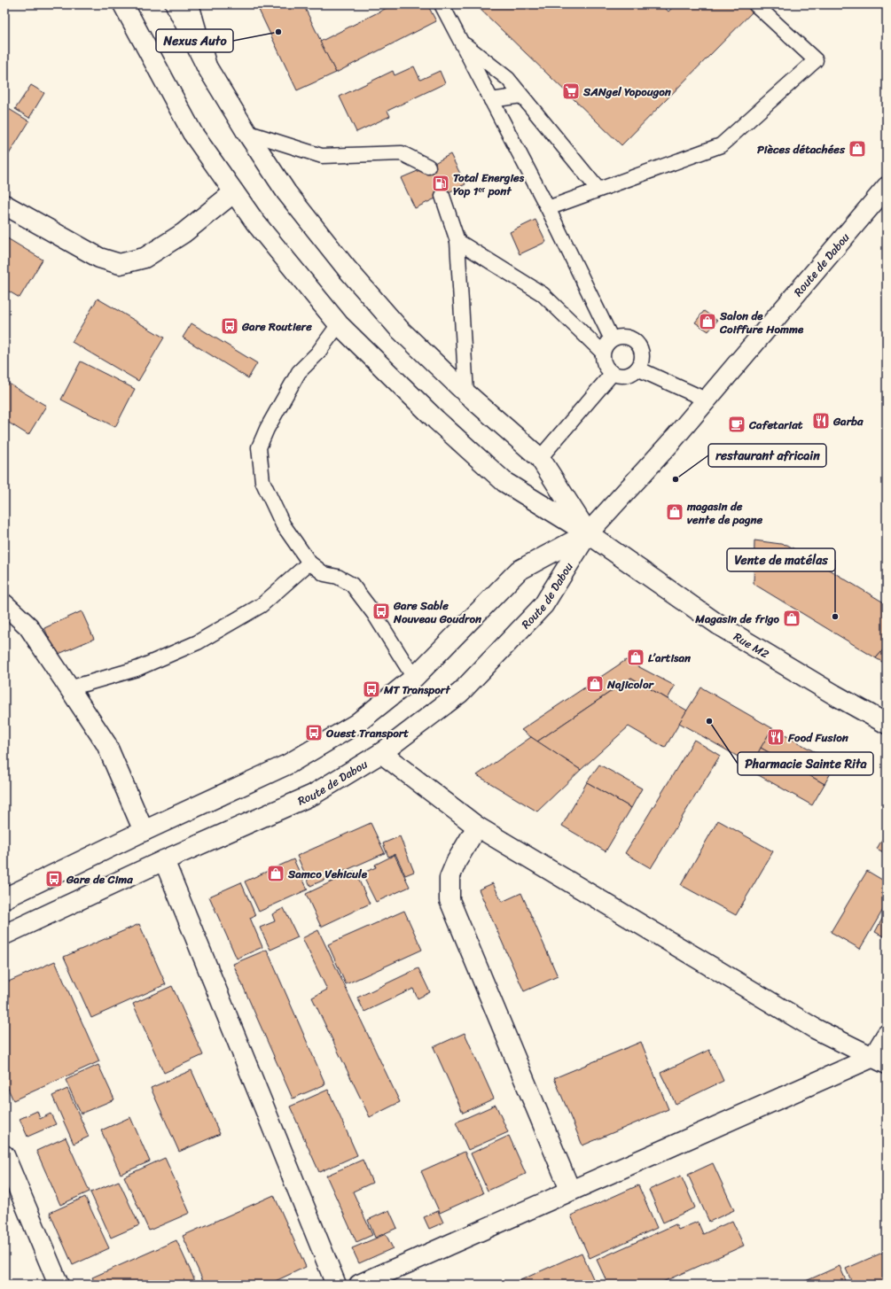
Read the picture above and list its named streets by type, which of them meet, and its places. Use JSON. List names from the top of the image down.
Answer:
{
  "streets": {
    "main road": ["Route de Dabou", "Rue M2"]
  },
  "crossings": [
    ["Route de Dabou", "Rue M2"]
  ],
  "places": {
    "other": [
      "Nexus Auto",
      "restaurant africain",
      "Vente de matélas",
      "Pharmacie Sainte Rita"
    ],
    "supermarket": ["SANgel Yopougon"],
    "shop": [
      "Pièces détachées",
      "Salon de Coiffure Homme",
      "magasin de vente de pagne",
      "Magasin de frigo",
      "L’artisan",
      "Najicolor",
      "Samco Vehicule"
    ],
    "fuel station": ["Total Energies Yop 1ᵉʳ pont"],
    "bus stop": [
      "Gare Routiere",
      "Gare Sable Nouveau Goudron",
      "MT Transport",
      "Ouest Transport",
      "Gare de Cima"
    ],
    "restaurant": ["Garba", "Food Fusion"],
    "cafe": ["Cafetariat"]
  }
}
